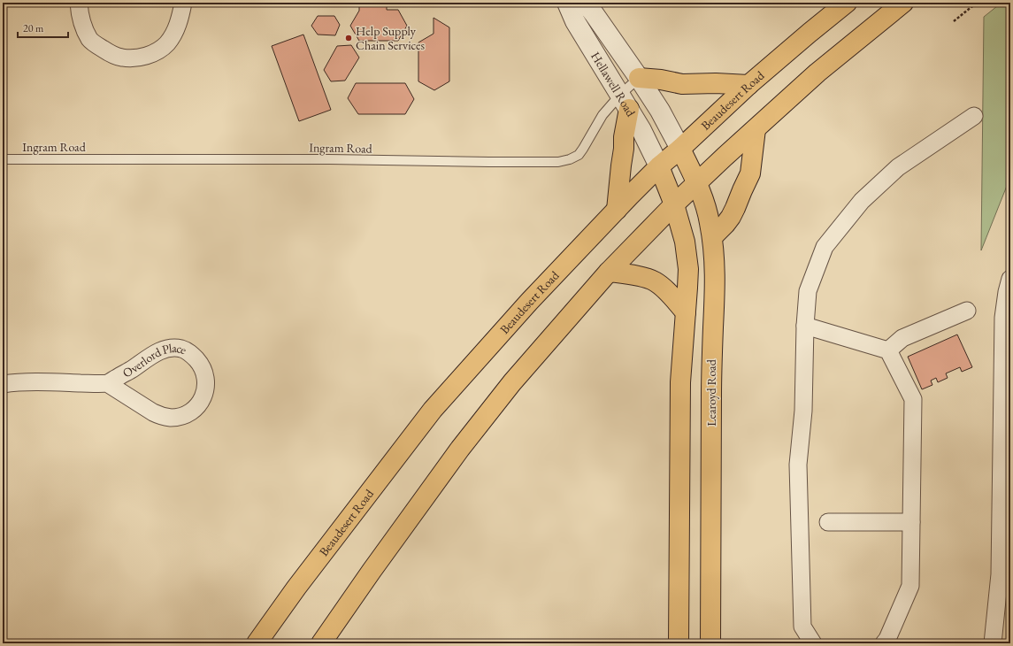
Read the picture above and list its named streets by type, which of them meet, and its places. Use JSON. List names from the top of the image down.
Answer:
{
  "streets": {
    "main road": ["Beaudesert Road", "Learoyd Road"],
    "street": ["Hellawell Road", "Overlord Place"],
    "lane": ["Ingram Road"]
  },
  "crossings": [
    ["Hellawell Road", "Beaudesert Road"],
    ["Hellawell Road", "Ingram Road"],
    ["Hellawell Road", "Learoyd Road"],
    ["Beaudesert Road", "Learoyd Road"]
  ],
  "places": ["Help Supply Chain Services"],
  "scale_bar": "20 m"
}
